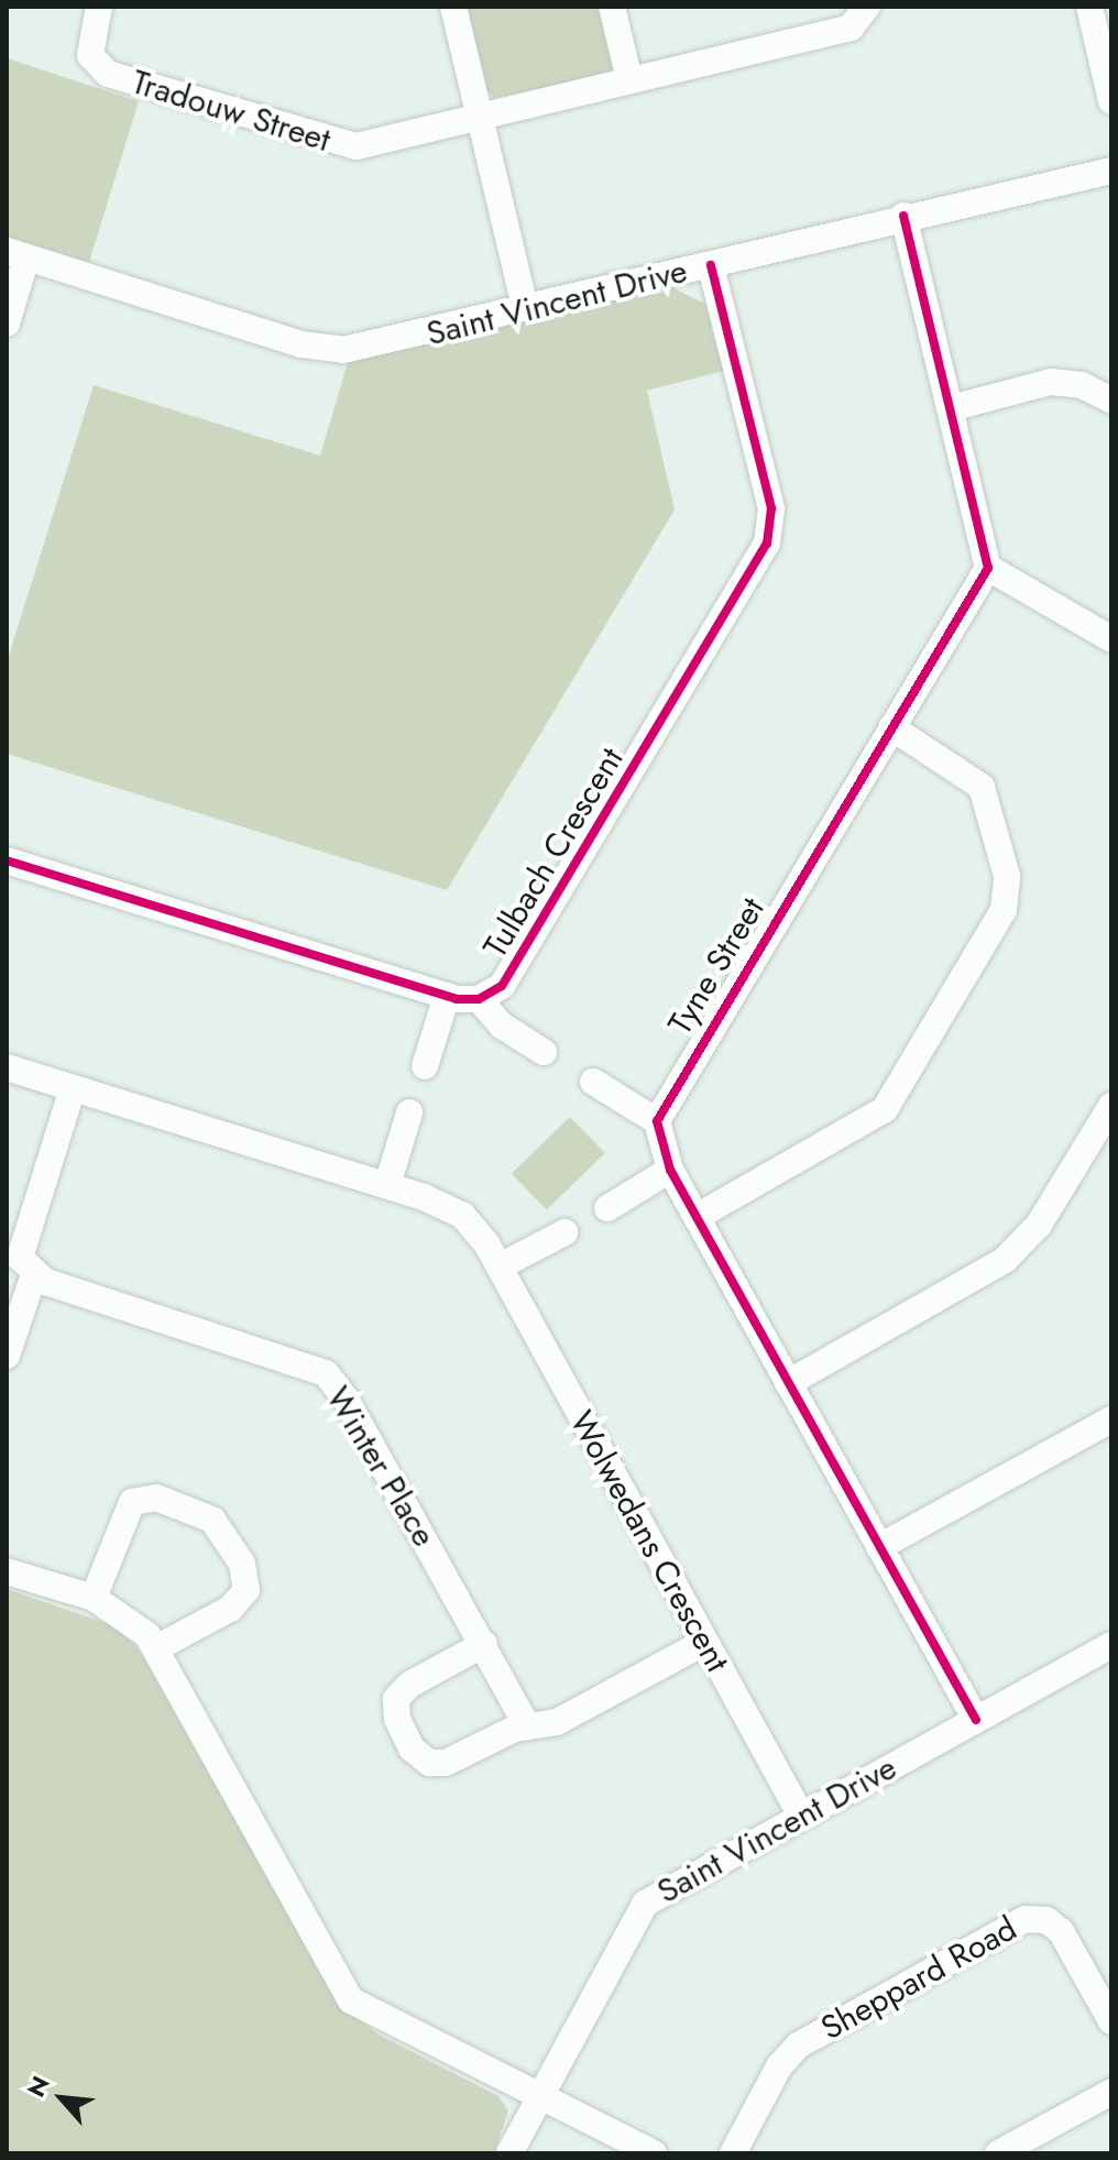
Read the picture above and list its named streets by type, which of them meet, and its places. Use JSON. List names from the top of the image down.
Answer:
{
  "streets": {
    "street": [
      "Tradouw Street",
      "Saint Vincent Drive",
      "Tulbach Crescent",
      "Tyne Street",
      "Winter Place",
      "Wolwedans Crescent",
      "Sheppard Road"
    ]
  },
  "crossings": [
    ["Saint Vincent Drive", "Tulbach Crescent"],
    ["Saint Vincent Drive", "Wolwedans Crescent"]
  ],
  "north": "top left"
}
